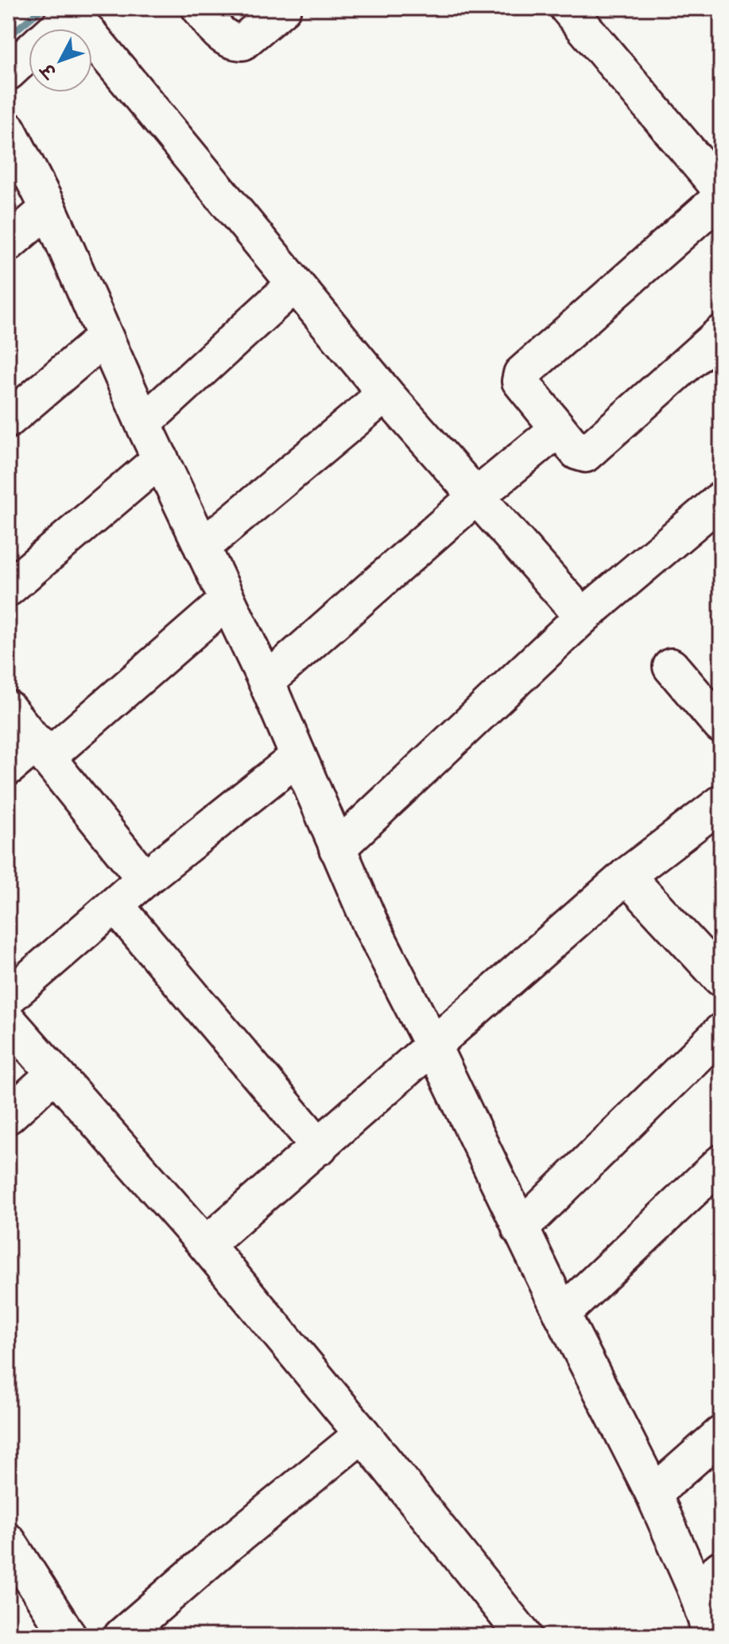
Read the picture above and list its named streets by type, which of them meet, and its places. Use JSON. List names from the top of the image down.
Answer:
{
  "north": "bottom left"
}
